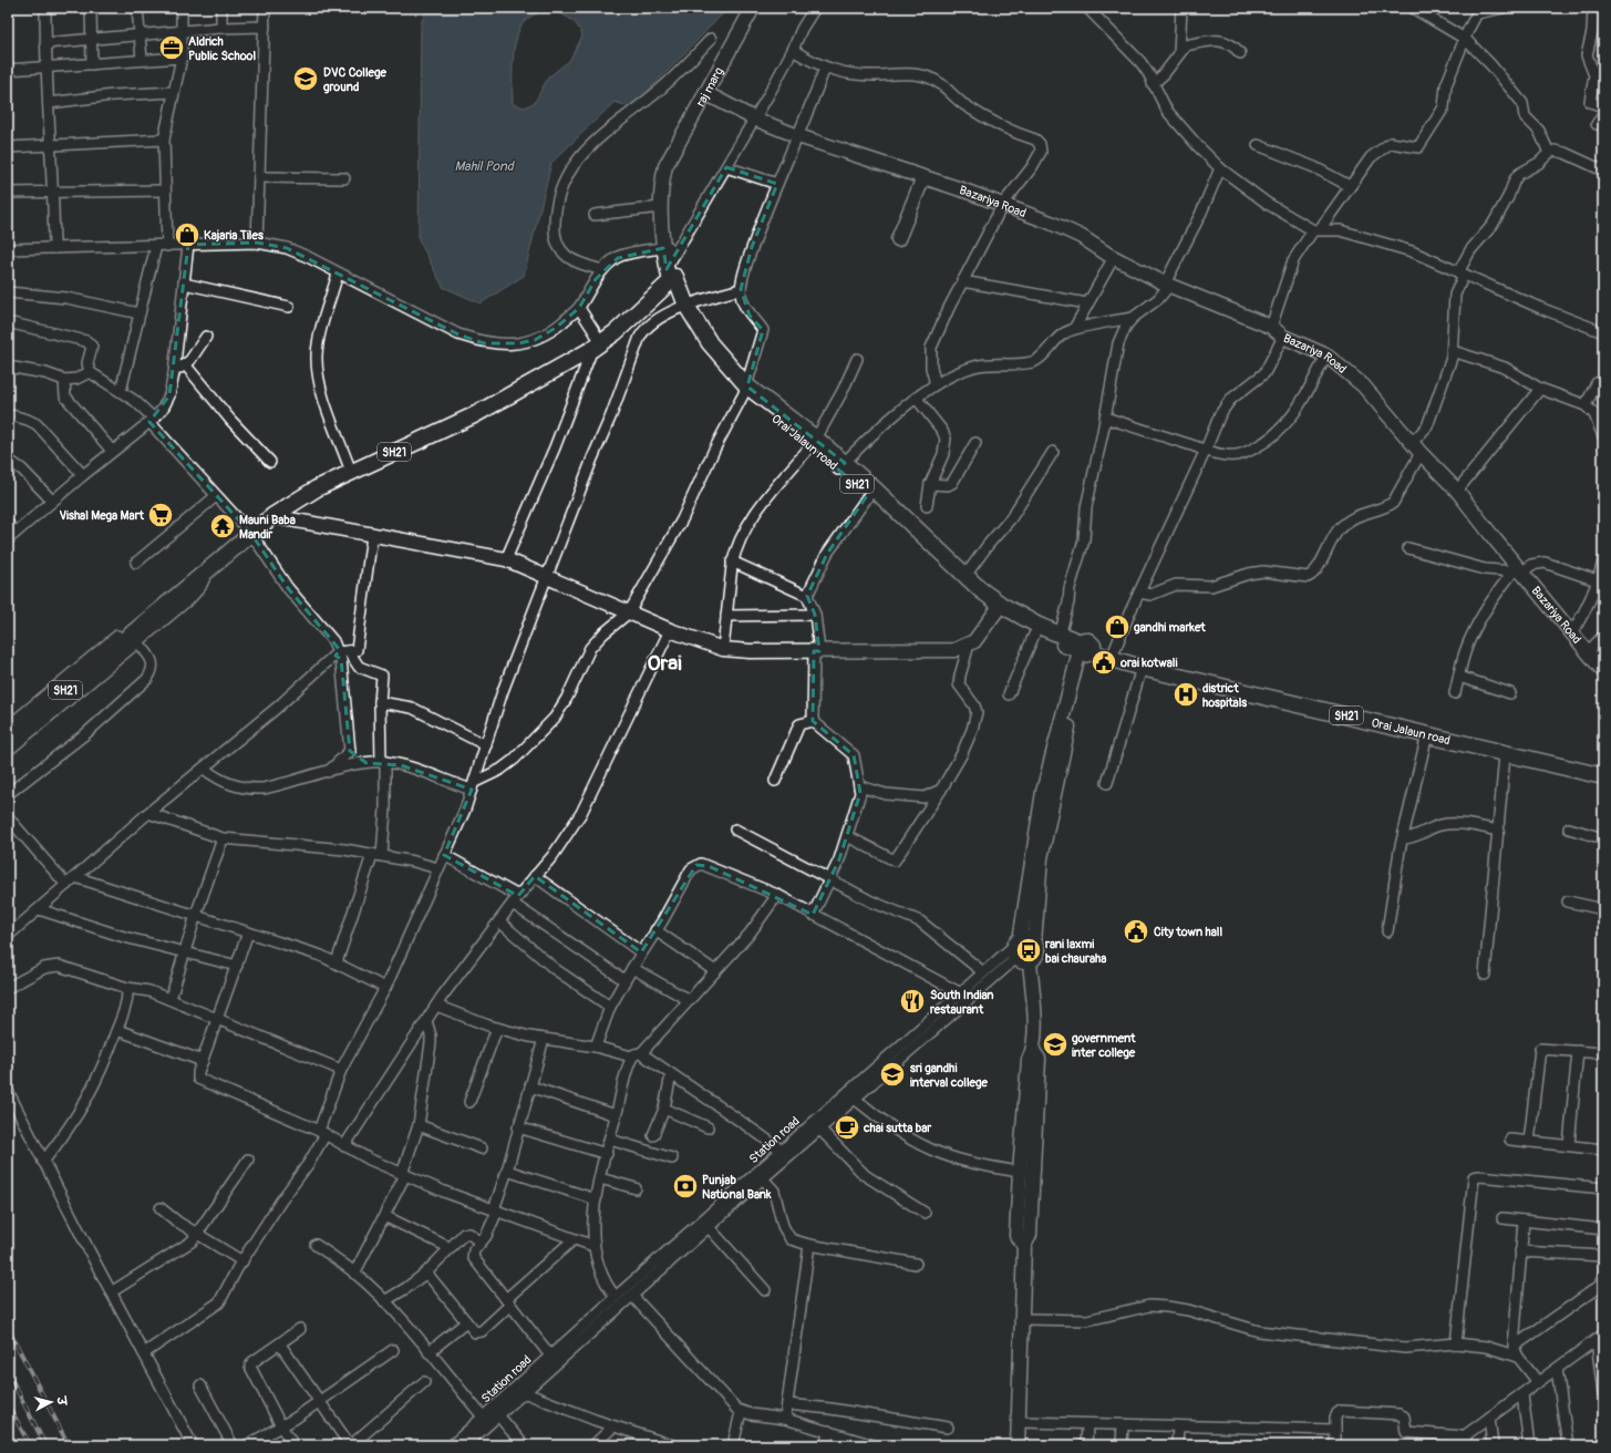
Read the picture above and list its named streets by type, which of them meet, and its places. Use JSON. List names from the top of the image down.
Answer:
{
  "streets": {
    "main road": ["Orai Jalaun road", "SH21"],
    "street": ["raj marg", "Bazariya Road", "Station road"]
  },
  "crossings": [
    ["raj marg", "Bazariya Road"],
    ["Orai Jalaun road", "SH21"]
  ],
  "districts": ["Orai"],
  "water": ["Mahil Pond"],
  "places": {
    "office": ["Aldrich Public School"],
    "school or university": ["DVC College ground", "government inter college", "sri gandhi interval college"],
    "shop": ["Kajaria Tiles", "gandhi market"],
    "supermarket": ["Vishal Mega Mart"],
    "temple": ["Mauni Baba Mandir"],
    "public building": ["orai kotwali", "City town hall"],
    "hospital": ["district hospitals"],
    "bus stop": ["rani laxmi bai chauraha"],
    "restaurant": ["South Indian restaurant"],
    "cafe": ["chai sutta bar"],
    "bank": ["Punjab National Bank"]
  },
  "north": "right"
}
